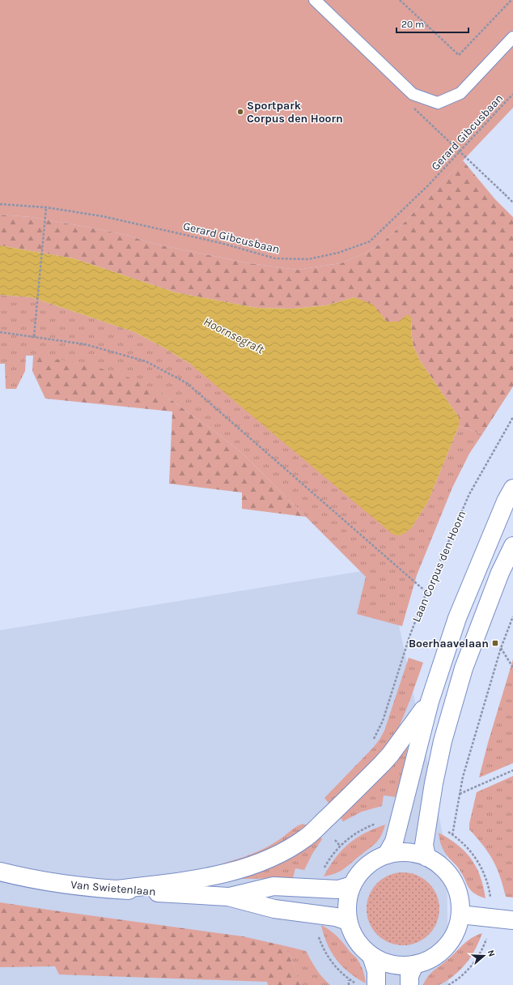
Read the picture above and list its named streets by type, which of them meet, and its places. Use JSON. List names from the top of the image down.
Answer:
{
  "streets": {
    "main road": ["Van Swietenlaan"],
    "path": ["Gerard Gibcusbaan", "Laan Corpus den Hoorn"]
  },
  "water": ["Hoornsegraft"],
  "places": {
    "other": ["Sportpark Corpus den Hoorn"],
    "transit": ["Boerhaavelaan"]
  },
  "scale_bar": "20 m",
  "north": "right"
}
